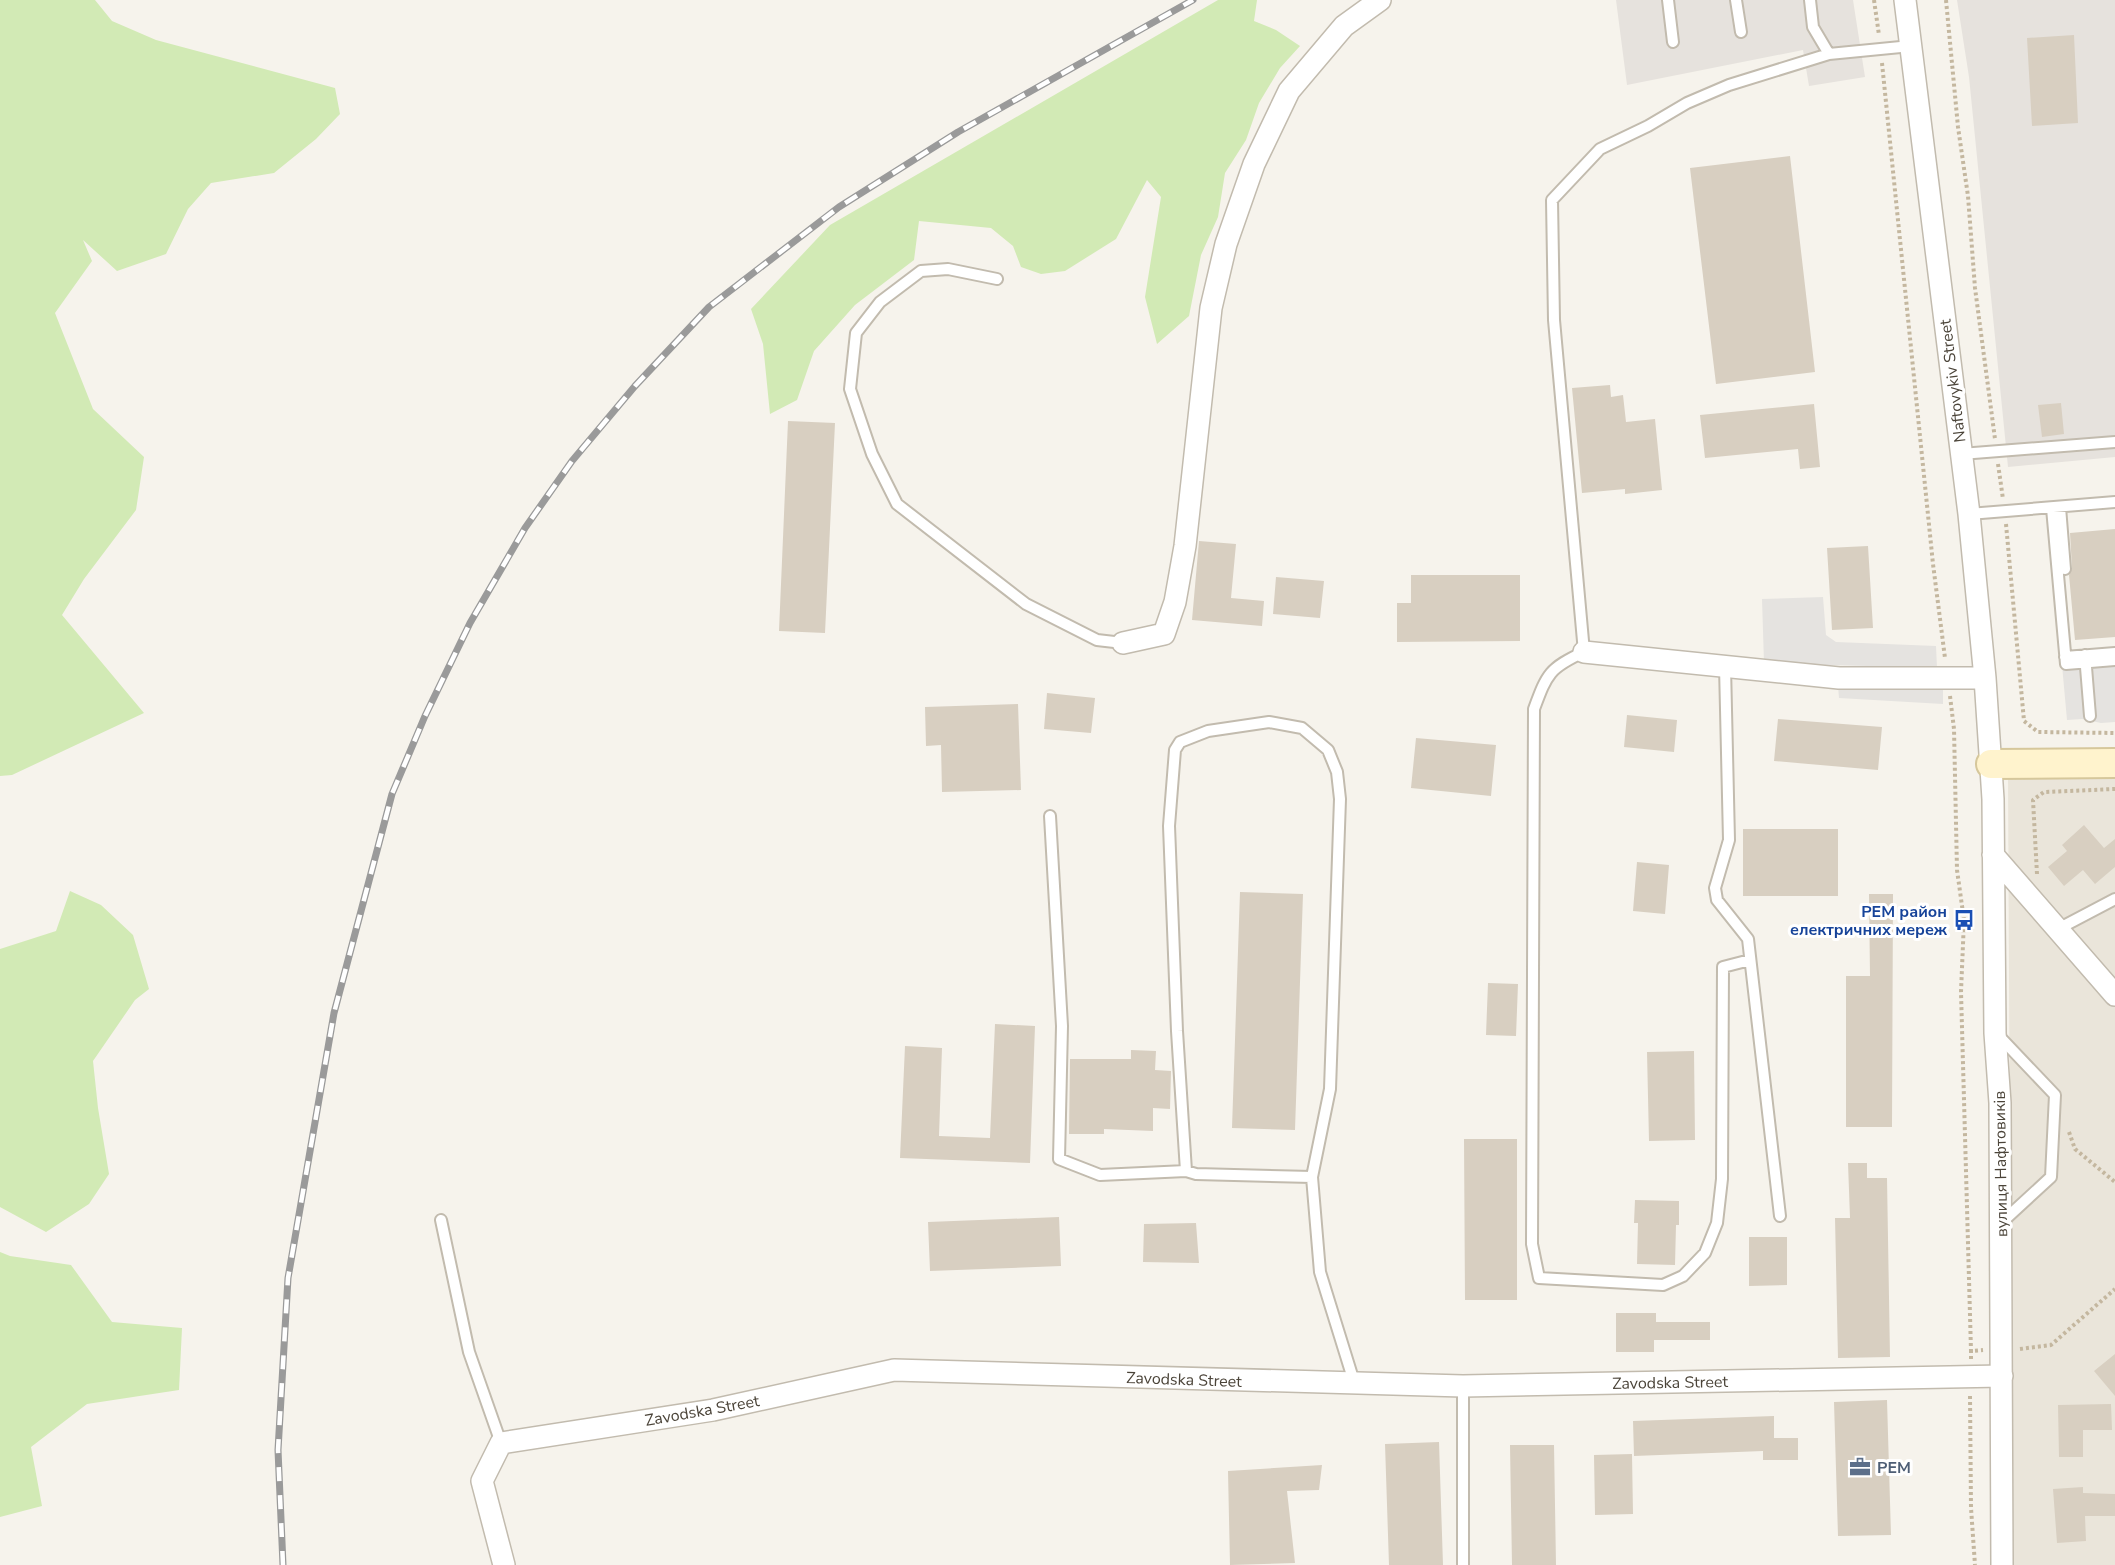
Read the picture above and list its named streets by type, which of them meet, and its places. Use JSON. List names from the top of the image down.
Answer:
{
  "streets": {
    "street": ["Naftovykiv Street", "вулиця Нафтовиків", "Zavodska Street"]
  },
  "crossings": [
    ["Naftovykiv Street", "вулиця Нафтовиків"],
    ["вулиця Нафтовиків", "Zavodska Street"]
  ],
  "places": {
    "bus stop": ["РЕМ район електричних мереж"],
    "office": ["РЕМ"]
  }
}
